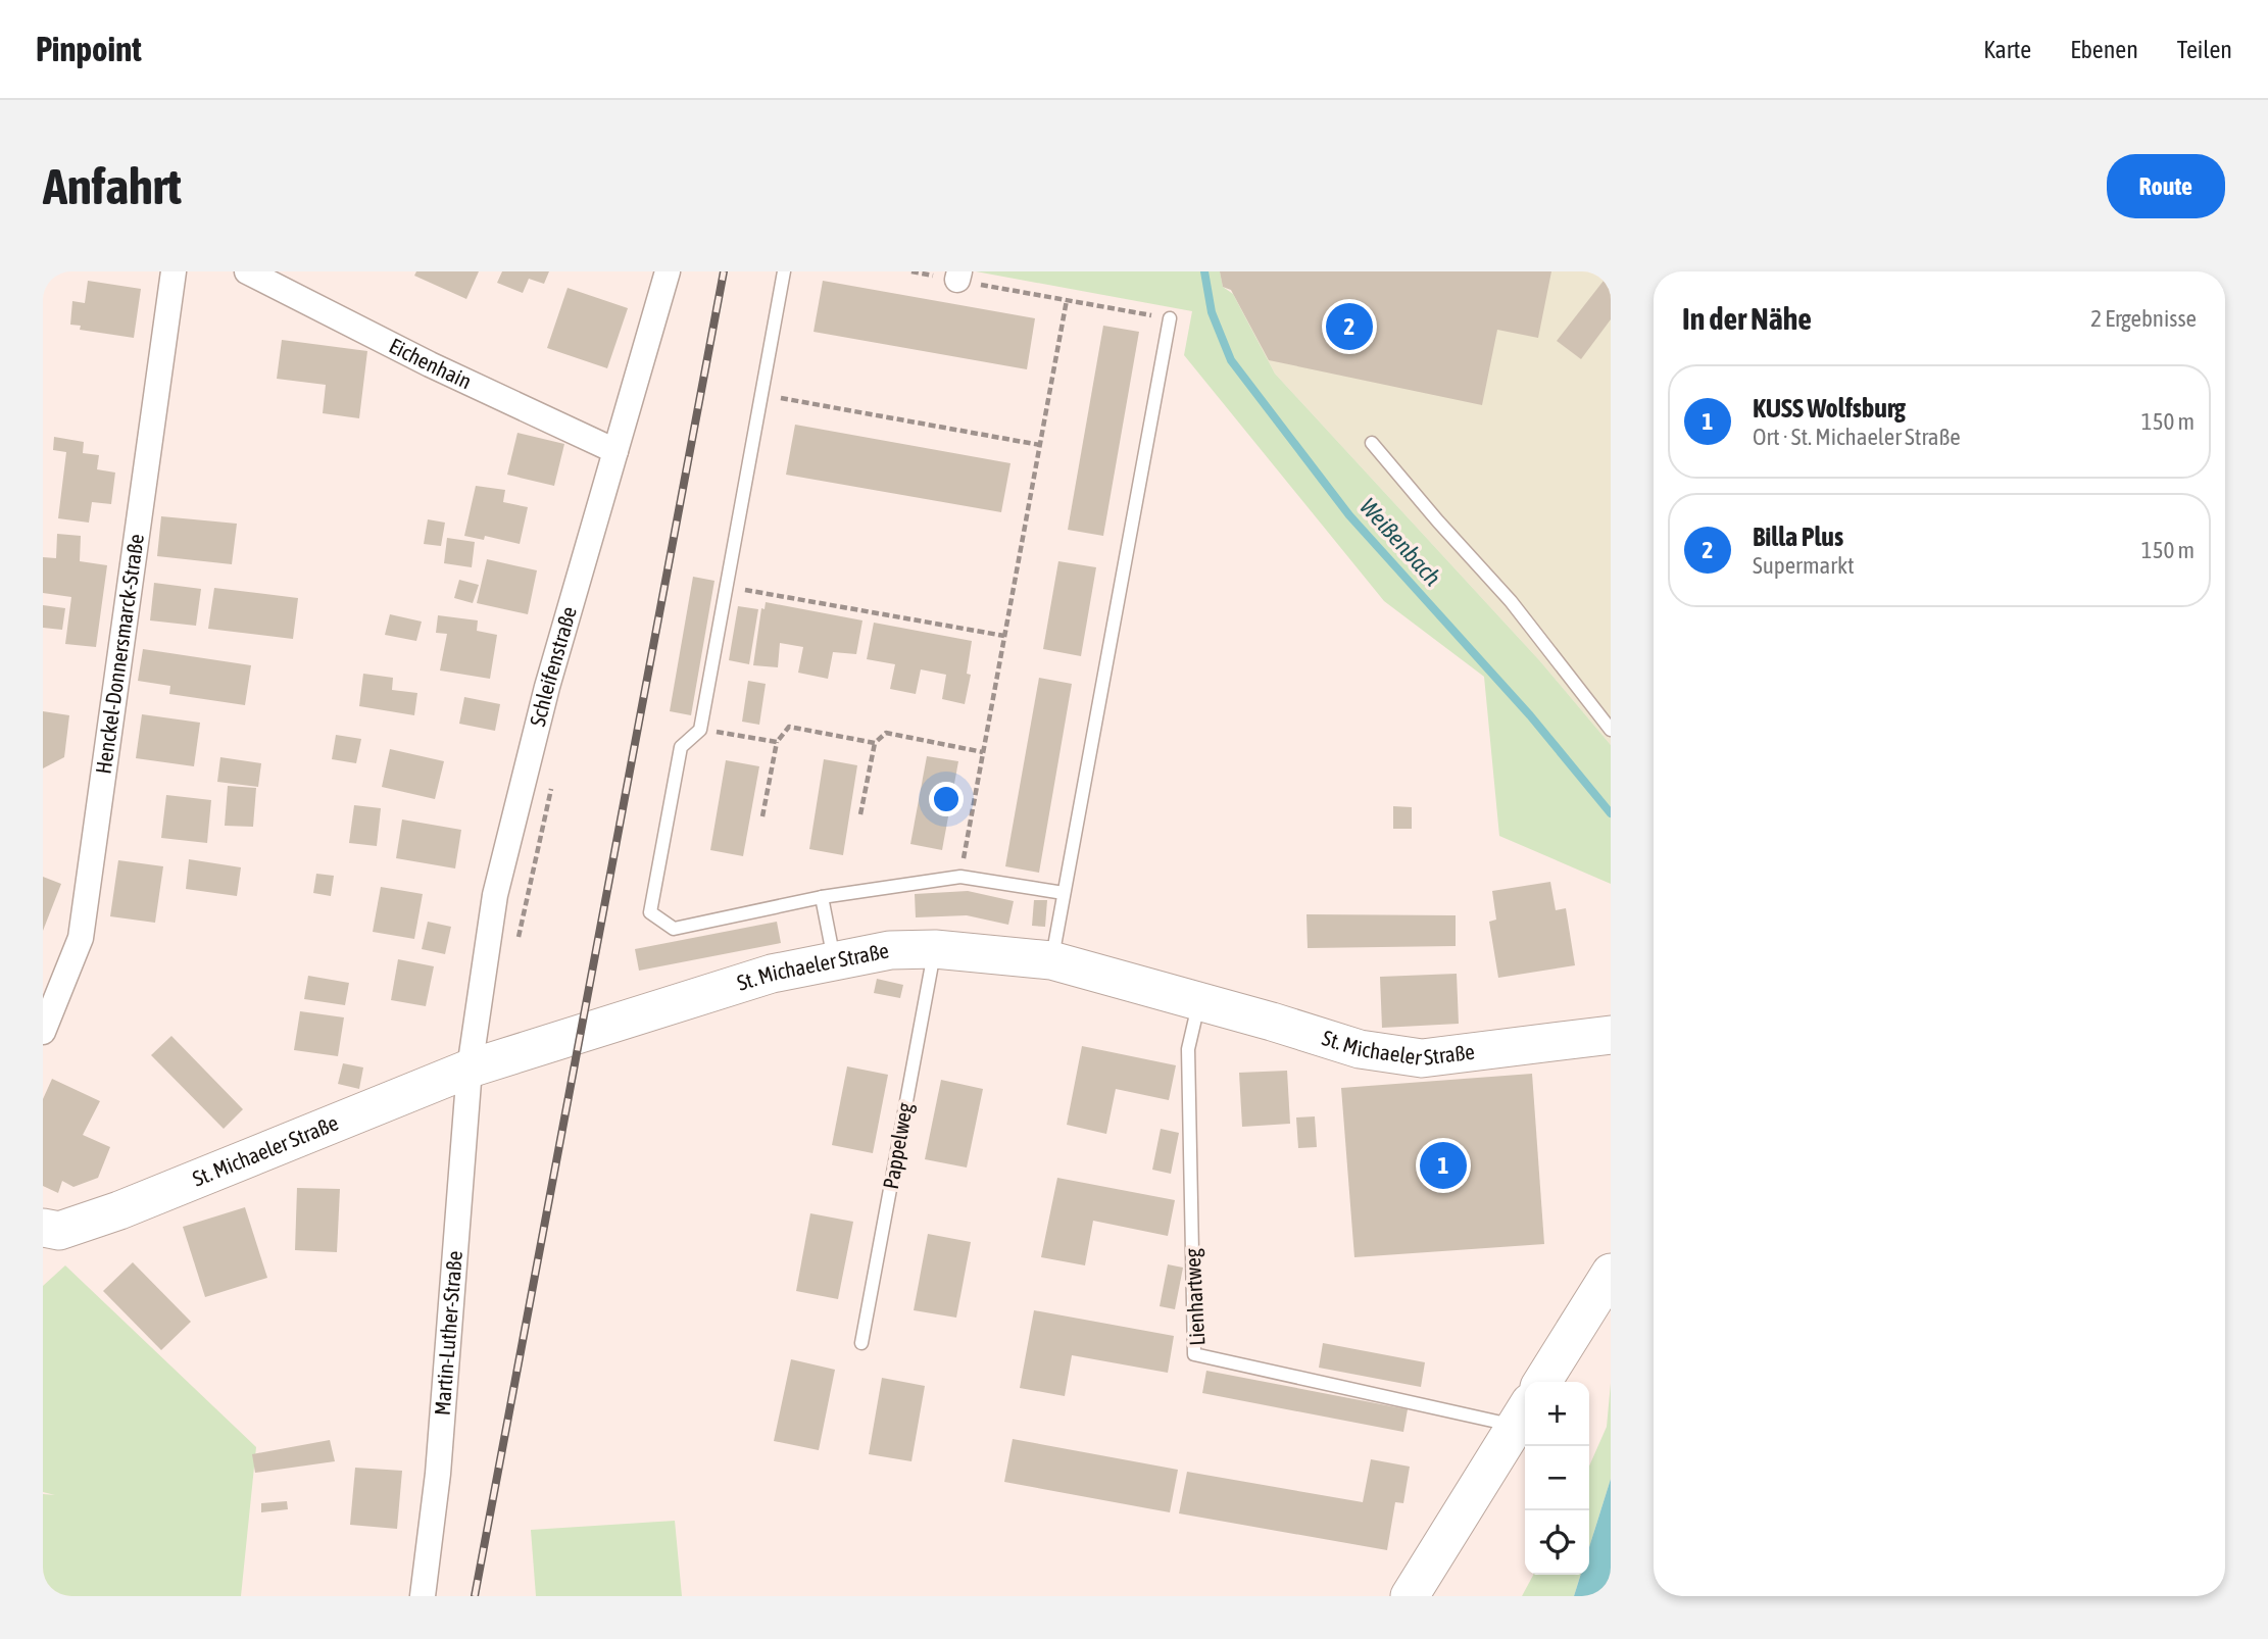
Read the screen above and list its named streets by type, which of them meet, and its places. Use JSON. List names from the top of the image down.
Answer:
{
  "streets": {
    "main road": ["St. Michaeler Straße"],
    "street": [
      "Eichenhain",
      "Henckel-Donnersmarck-Straße",
      "Schleifenstraße",
      "Martin-Luther-Straße"
    ],
    "lane": ["Pappelweg", "Lienhartweg"]
  },
  "crossings": [
    ["Eichenhain", "Schleifenstraße"],
    ["Schleifenstraße", "St. Michaeler Straße"],
    ["Schleifenstraße", "Martin-Luther-Straße"],
    ["St. Michaeler Straße", "Pappelweg"],
    ["St. Michaeler Straße", "Lienhartweg"],
    ["St. Michaeler Straße", "Martin-Luther-Straße"]
  ],
  "water": ["Weißenbach"],
  "page": {
    "header": "Pinpoint",
    "nav": ["Karte", "Ebenen", "Teilen"],
    "buttons": "Route",
    "title": "Anfahrt",
    "heading": ["In der Nähe", "2 Ergebnisse"],
    "pins": ["2", "1"],
    "list": [
      {
        "mark": "1",
        "name": "KUSS Wolfsburg",
        "note": "Ort · St. Michaeler Straße",
        "value": "150 m"
      },
      {
        "mark": "2",
        "name": "Billa Plus",
        "note": "Supermarkt",
        "value": "150 m"
      }
    ],
    "map_buttons": ["+", "−"]
  }
}
